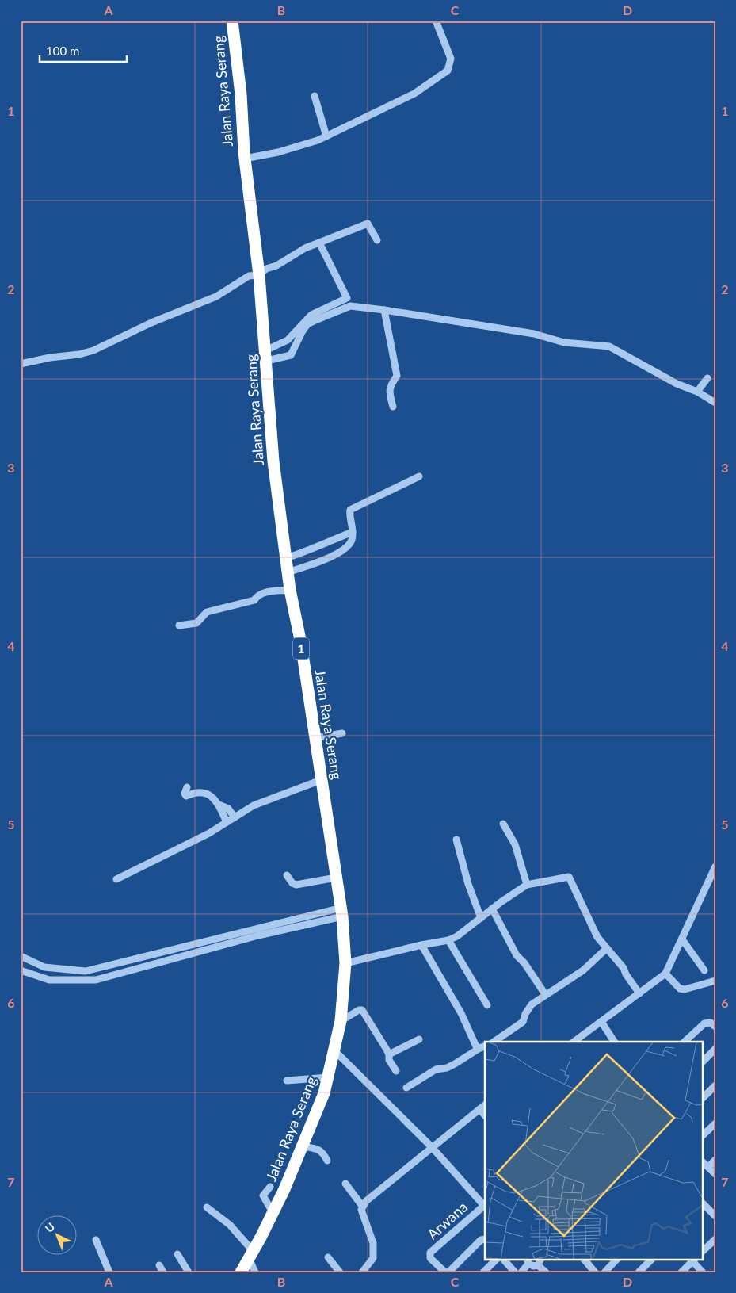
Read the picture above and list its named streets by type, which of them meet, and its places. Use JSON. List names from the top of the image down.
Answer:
{
  "streets": {
    "highway": ["Jalan Raya Serang", "1"],
    "street": ["Arwana"]
  },
  "scale_bar": "100 m",
  "north": "top left",
  "grid": {
    "columns": [
      "A",
      "B",
      "C",
      "D"
    ],
    "rows": [
      "1",
      "2",
      "3",
      "4",
      "5",
      "6",
      "7"
    ]
  }
}
